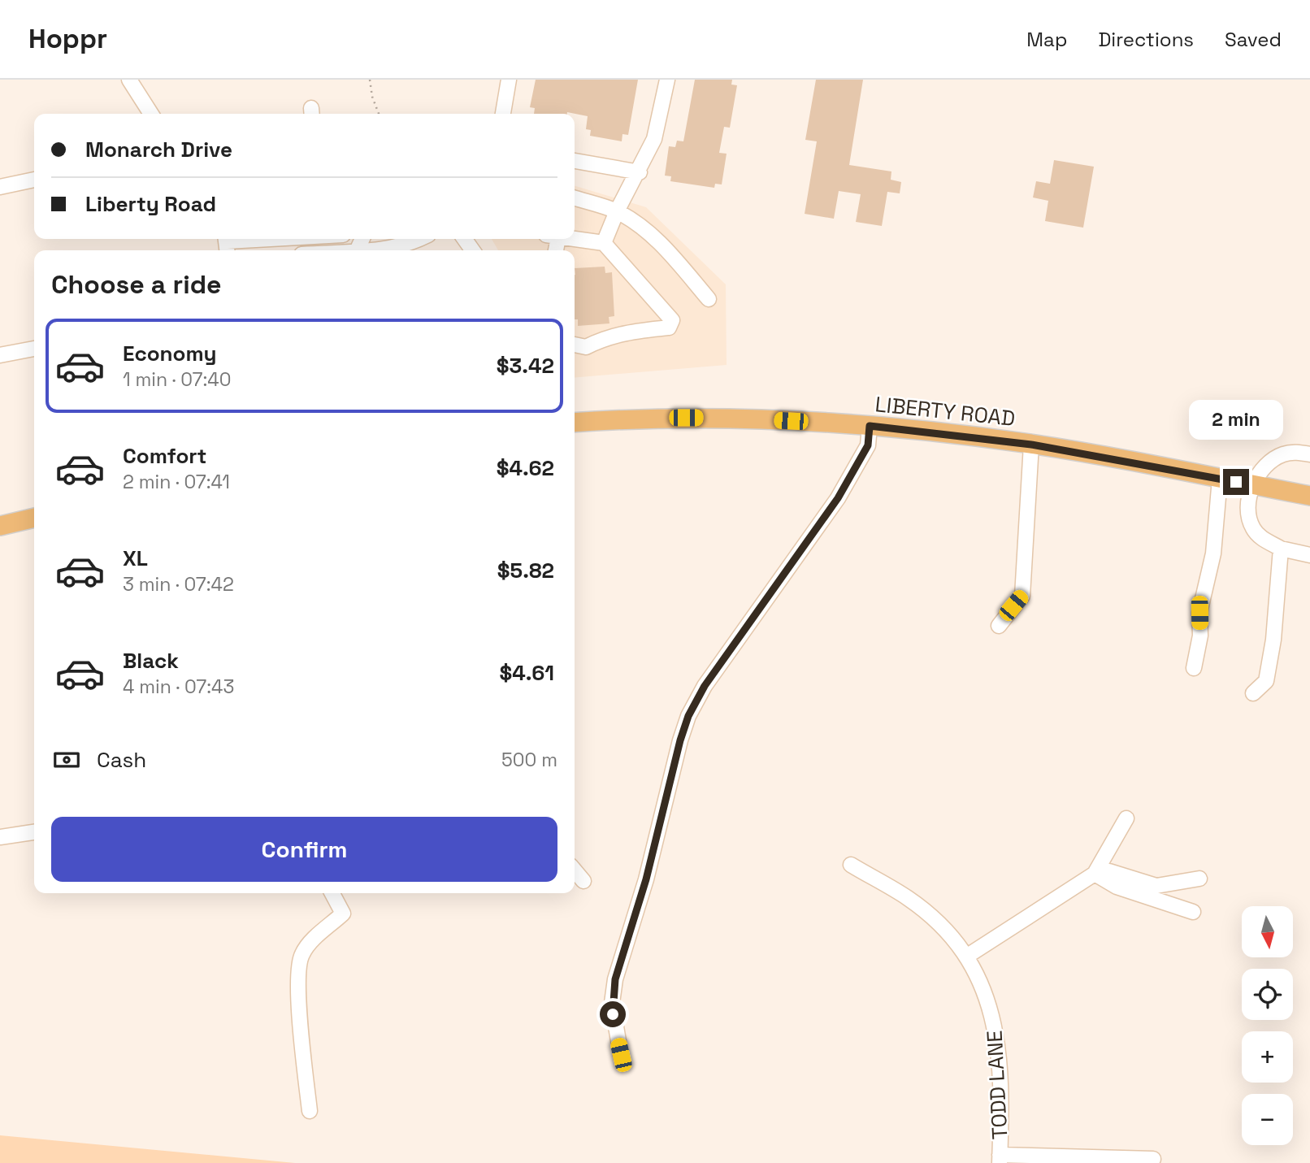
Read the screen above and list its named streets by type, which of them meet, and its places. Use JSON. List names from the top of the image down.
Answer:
{
  "streets": {
    "main road": ["LIBERTY ROAD"],
    "street": ["TODD LANE"]
  },
  "north": "bottom",
  "page": {
    "header": "Hoppr",
    "nav": ["Map", "Directions", "Saved"],
    "banner": ["Monarch Drive", "Liberty Road"],
    "heading": "Choose a ride",
    "list": [
      {
        "name": "Economy",
        "note": "1 min · 07:40",
        "value": "$3.42"
      },
      {
        "name": "Comfort",
        "note": "2 min · 07:41",
        "value": "$4.62"
      },
      {
        "name": "XL",
        "note": "3 min · 07:42",
        "value": "$5.82"
      },
      {
        "name": "Black",
        "note": "4 min · 07:43",
        "value": "$4.61"
      }
    ],
    "bubble": "2 min",
    "pay": ["Cash", "500 m"],
    "buttons": "Confirm",
    "map_buttons": ["+", "−"]
  }
}
